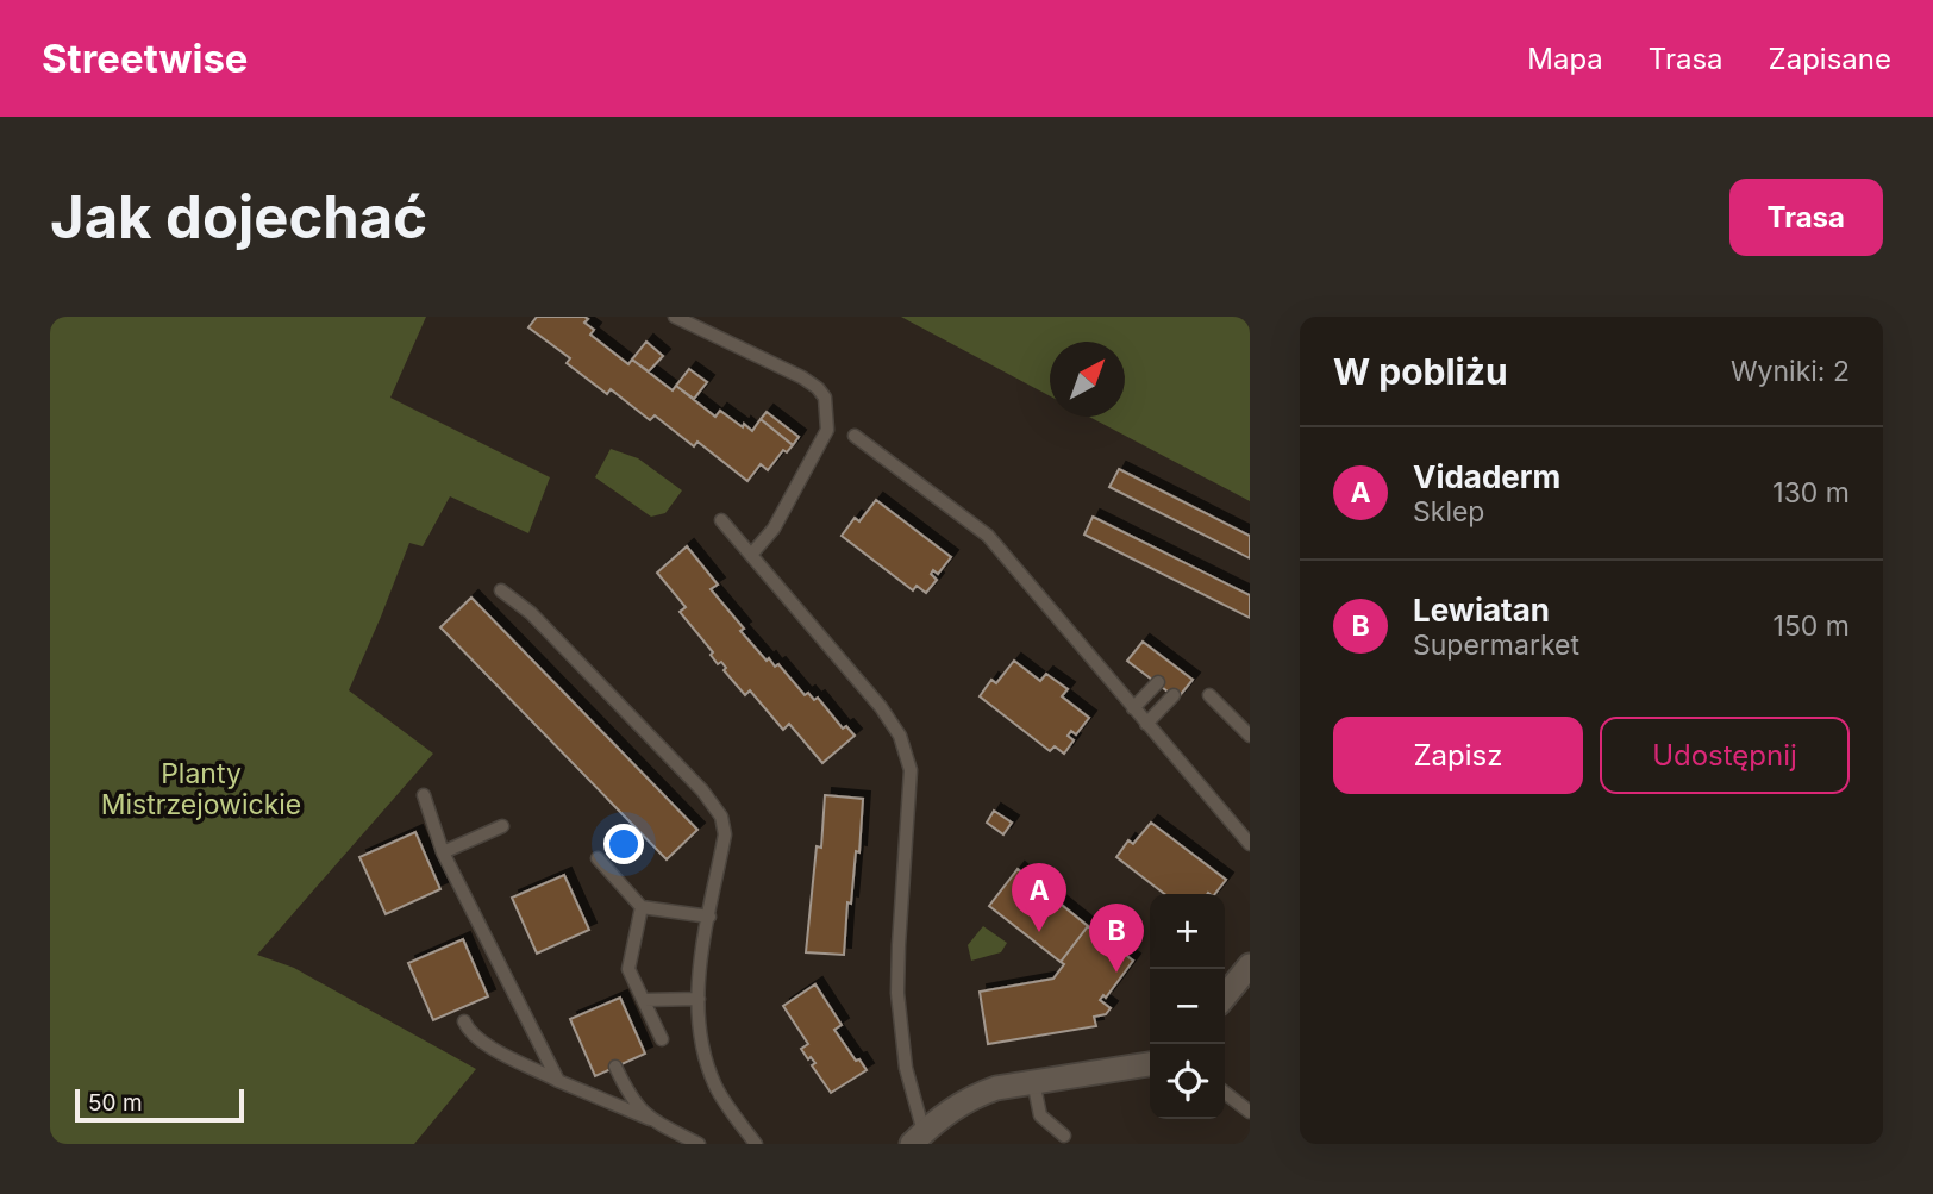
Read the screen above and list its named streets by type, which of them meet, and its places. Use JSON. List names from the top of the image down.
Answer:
{
  "parks": ["Planty Mistrzejowickie"],
  "scale_bar": "50 m",
  "north": "top right",
  "page": {
    "header": "Streetwise",
    "nav": ["Mapa", "Trasa", "Zapisane"],
    "buttons": [
      "Trasa",
      ["Zapisz", "Udostępnij"]
    ],
    "title": "Jak dojechać",
    "heading": ["W pobliżu", "Wyniki: 2"],
    "list": [
      {
        "mark": "A",
        "name": "Vidaderm",
        "note": "Sklep",
        "value": "130 m"
      },
      {
        "mark": "B",
        "name": "Lewiatan",
        "note": "Supermarket",
        "value": "150 m"
      }
    ],
    "pins": ["A", "B"],
    "map_buttons": ["+", "−"],
    "scale": "50 m"
  }
}
